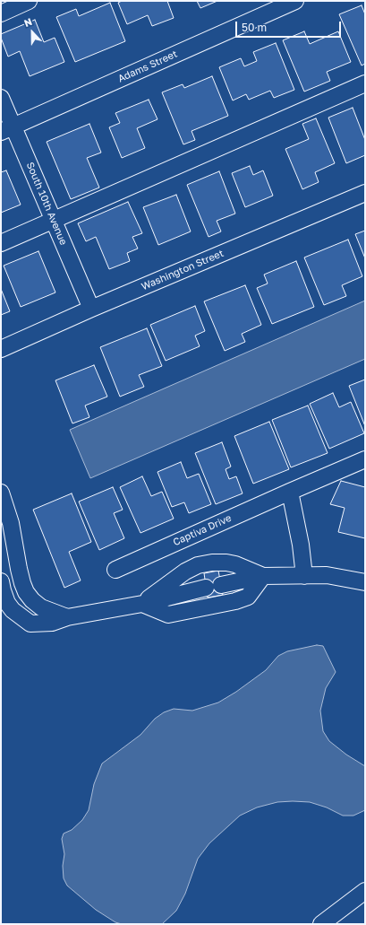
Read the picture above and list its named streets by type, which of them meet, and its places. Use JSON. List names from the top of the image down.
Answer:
{
  "streets": {
    "street": [
      "Adams Street",
      "South 10th Avenue",
      "Washington Street",
      "Captiva Drive"
    ]
  },
  "crossings": [
    ["Adams Street", "South 10th Avenue"],
    ["South 10th Avenue", "Washington Street"]
  ],
  "scale_bar": "50 m",
  "north": "top"
}
